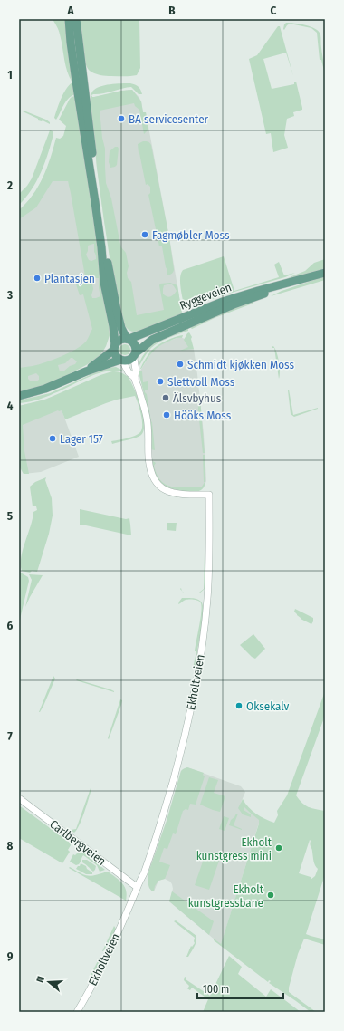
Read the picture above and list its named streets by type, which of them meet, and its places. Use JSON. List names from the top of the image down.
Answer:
{
  "streets": {
    "main road": ["Ryggeveien"],
    "street": ["Ekholtveien", "Carlbergveien"]
  },
  "crossings": [
    ["Ryggeveien", "Ekholtveien"],
    ["Ekholtveien", "Carlbergveien"]
  ],
  "places": [
    "BA servicesenter",
    "Fagmøbler Moss",
    "Plantasjen",
    "Schmidt kjøkken Moss",
    "Slettvoll Moss",
    "Älsvbyhus",
    "Hööks Moss",
    "Lager 157",
    "Oksekalv",
    "Ekholt kunstgress mini",
    "Ekholt kunstgressbane"
  ],
  "scale_bar": "100 m",
  "north": "left",
  "grid": {
    "columns": ["A", "B", "C"],
    "rows": [
      "1",
      "2",
      "3",
      "4",
      "5",
      "6",
      "7",
      "8",
      "9"
    ]
  }
}
